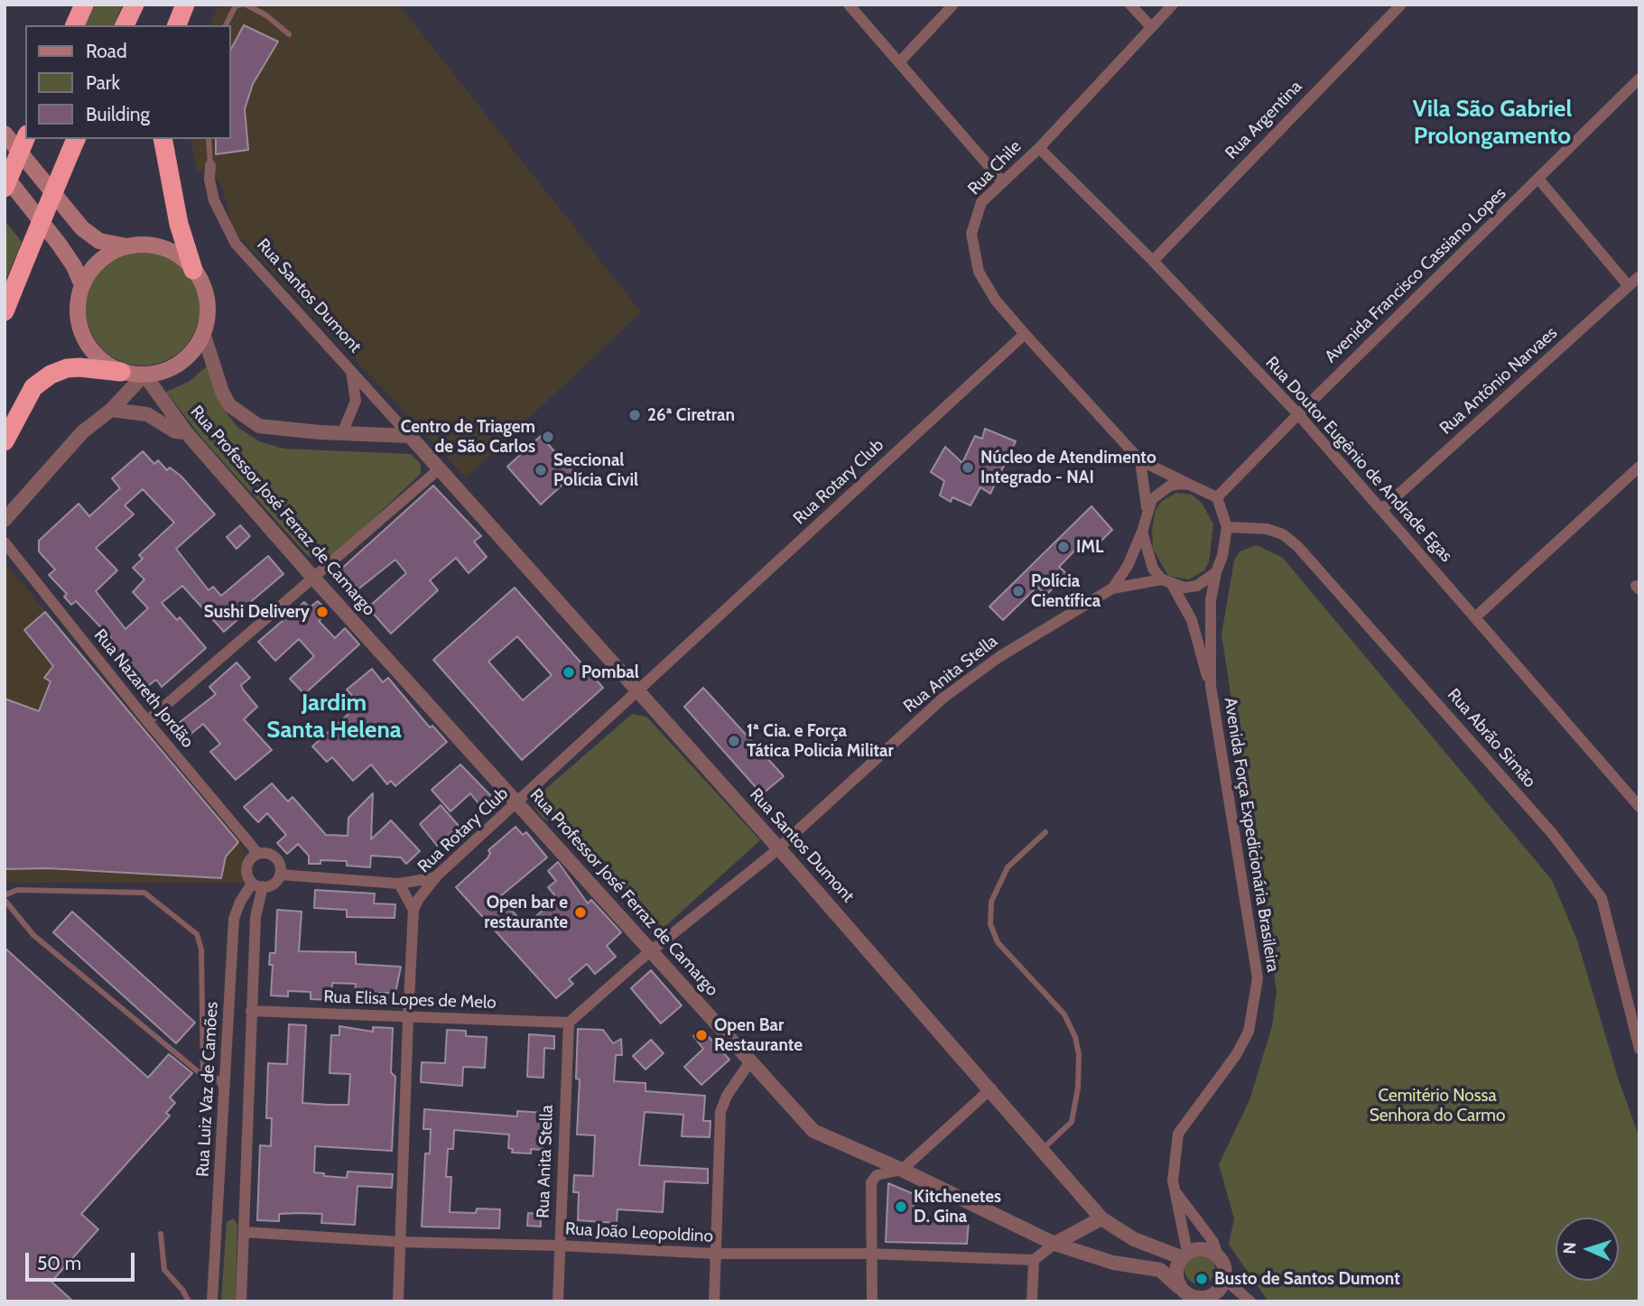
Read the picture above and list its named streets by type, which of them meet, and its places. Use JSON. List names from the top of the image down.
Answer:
{
  "streets": {
    "street": [
      "Rua Argentina",
      "Rua Chile",
      "Avenida Francisco Cassiano Lopes",
      "Rua Santos Dumont",
      "Rua Antônio Narvaes",
      "Rua Doutor Eugênio de Andrade Egas",
      "Rua Rotary Club",
      "Rua Professor José Ferraz de Camargo",
      "Rua Anita Stella",
      "Rua Nazareth Jordão",
      "Rua Abrão Simão",
      "Avenida Força Expedicionária Brasileira",
      "Rua Elisa Lopes de Melo",
      "Rua Luiz Vaz de Camões",
      "Rua João Leopoldino"
    ]
  },
  "crossings": [
    ["Rua Argentina", "Rua Doutor Eugênio de Andrade Egas"],
    ["Rua Chile", "Rua Doutor Eugênio de Andrade Egas"],
    ["Rua Chile", "Rua Rotary Club"],
    ["Avenida Francisco Cassiano Lopes", "Rua Doutor Eugênio de Andrade Egas"],
    ["Avenida Francisco Cassiano Lopes", "Rua Abrão Simão"],
    ["Avenida Francisco Cassiano Lopes", "Avenida Força Expedicionária Brasileira"],
    ["Rua Santos Dumont", "Rua Rotary Club"],
    ["Rua Santos Dumont", "Rua Professor José Ferraz de Camargo"],
    ["Rua Santos Dumont", "Rua Anita Stella"],
    ["Rua Santos Dumont", "Avenida Força Expedicionária Brasileira"],
    ["Rua Antônio Narvaes", "Rua Doutor Eugênio de Andrade Egas"],
    ["Rua Rotary Club", "Rua Professor José Ferraz de Camargo"],
    ["Rua Professor José Ferraz de Camargo", "Rua Anita Stella"],
    ["Rua Professor José Ferraz de Camargo", "Avenida Força Expedicionária Brasileira"],
    ["Rua Anita Stella", "Rua Elisa Lopes de Melo"],
    ["Rua Anita Stella", "Rua João Leopoldino"],
    ["Rua Nazareth Jordão", "Rua Luiz Vaz de Camões"],
    ["Rua Abrão Simão", "Avenida Força Expedicionária Brasileira"]
  ],
  "districts": ["Vila São Gabriel Prolongamento", "Jardim Santa Helena"],
  "parks": ["Cemitério Nossa Senhora do Carmo"],
  "places": [
    "26ª Ciretran",
    "Centro de Triagem de São Carlos",
    "Núcleo de Atendimento Integrado - NAI",
    "Seccional Polícia Civil",
    "IML",
    "Polícia Científica",
    "Sushi Delivery",
    "Pombal",
    "1ª Cia. e Força Tática Policia Militar",
    "Open bar e restaurante",
    "Open Bar Restaurante",
    "Kitchenetes D. Gina",
    "Busto de Santos Dumont"
  ],
  "legend": ["Road", "Park", "Building"],
  "scale_bar": "50 m",
  "north": "left"
}
